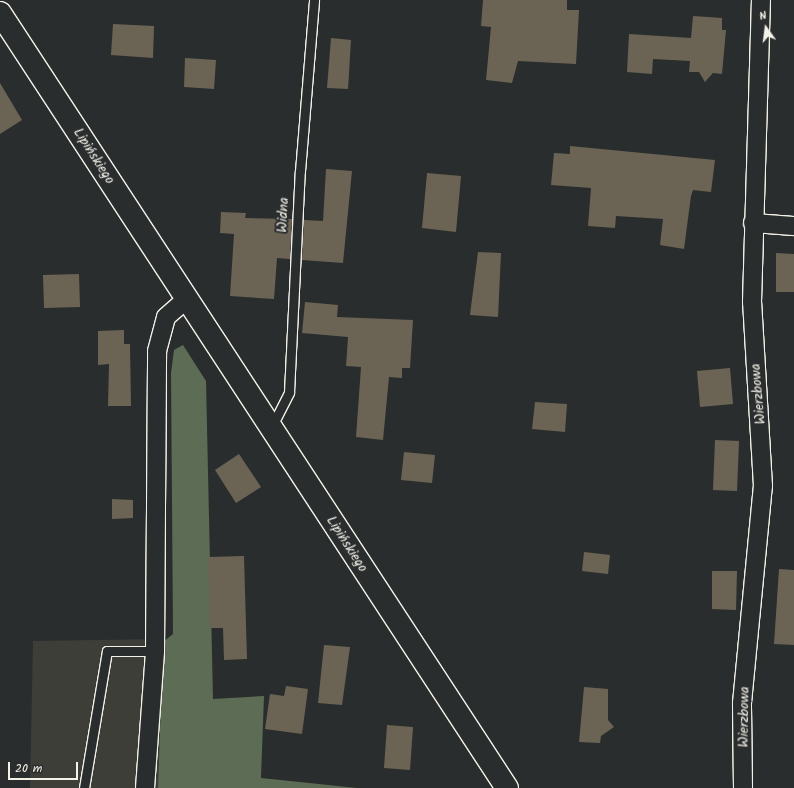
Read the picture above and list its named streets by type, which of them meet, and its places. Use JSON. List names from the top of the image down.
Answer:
{
  "streets": {
    "main road": ["Lipińskiego"],
    "street": ["Wierzbowa"],
    "lane": ["Widna"]
  },
  "crossings": [
    ["Lipińskiego", "Widna"]
  ],
  "scale_bar": "20 m",
  "north": "top"
}
